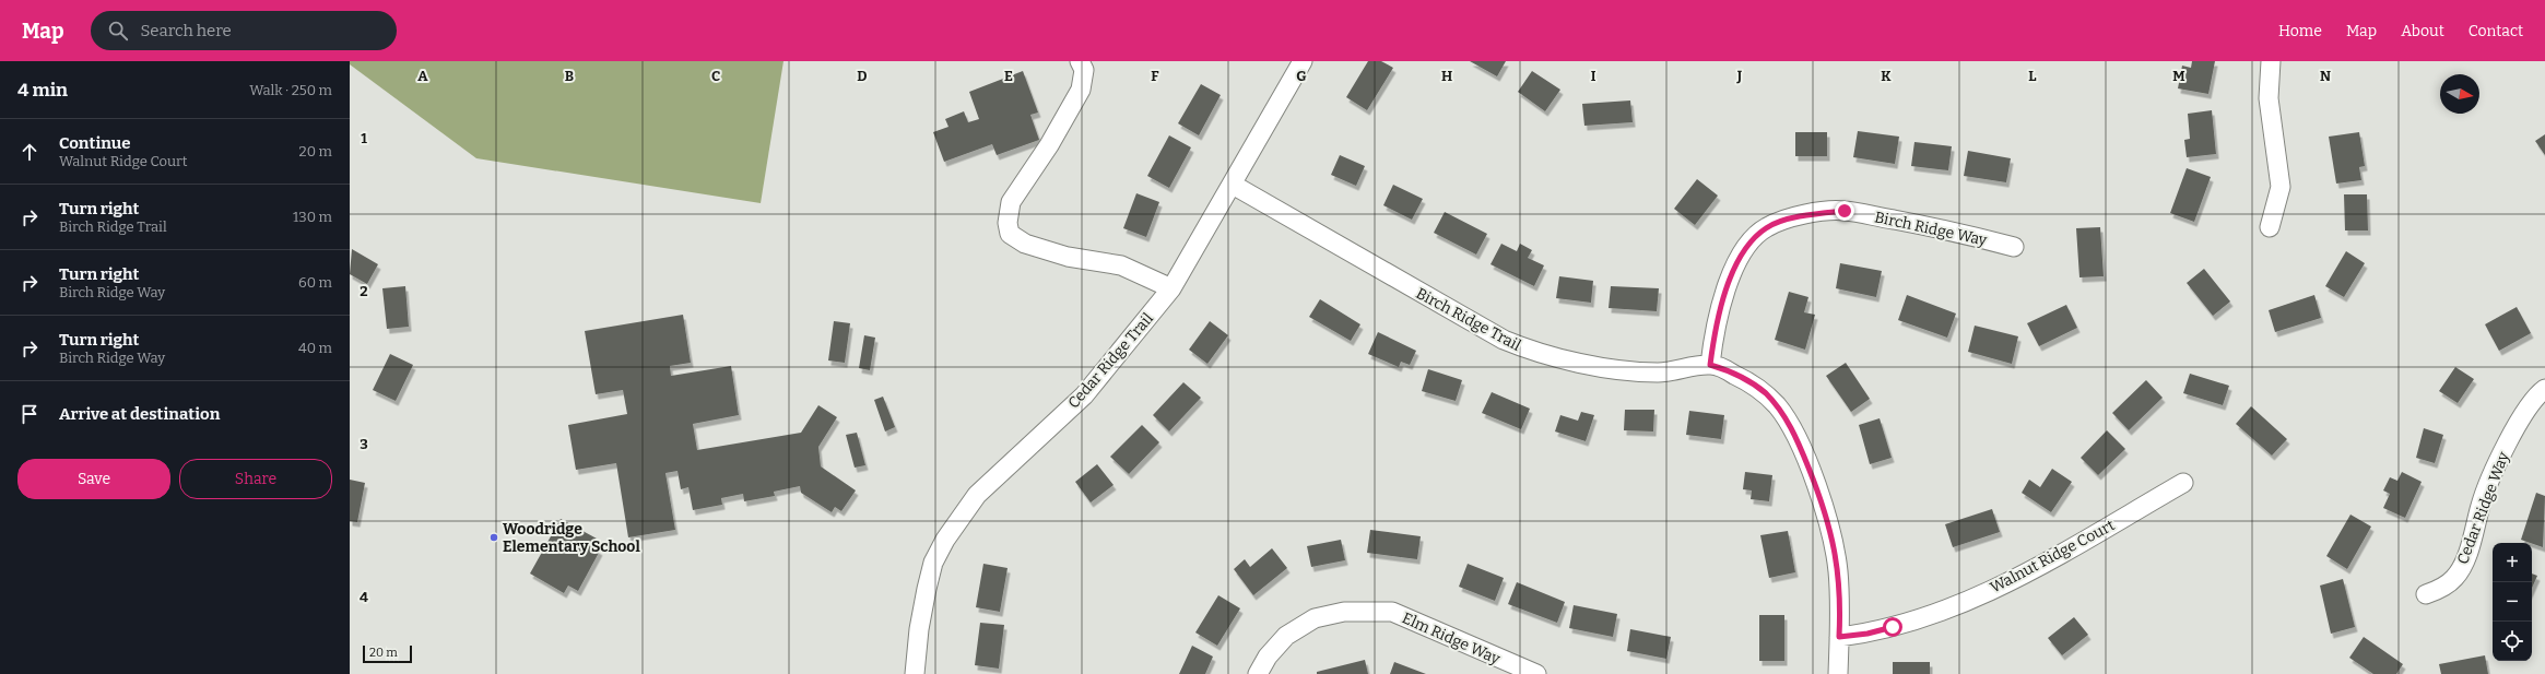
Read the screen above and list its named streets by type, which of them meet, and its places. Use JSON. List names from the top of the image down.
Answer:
{
  "streets": {
    "street": [
      "Birch Ridge Way",
      "Birch Ridge Trail",
      "Cedar Ridge Trail",
      "Cedar Ridge Way",
      "Walnut Ridge Court",
      "Elm Ridge Way"
    ]
  },
  "crossings": [
    ["Birch Ridge Way", "Birch Ridge Trail"],
    ["Birch Ridge Trail", "Cedar Ridge Trail"]
  ],
  "places": ["Woodridge Elementary School"],
  "scale_bar": "20 m",
  "north": "right",
  "page": {
    "header": "Map",
    "search": "Search here",
    "nav": [
      "Home",
      "Map",
      "About",
      "Contact"
    ],
    "heading": ["4 min", "Walk · 250 m"],
    "list": [
      ["Continue", "Walnut Ridge Court", "20 m"],
      ["Turn right", "Birch Ridge Trail", "130 m"],
      ["Turn right", "Birch Ridge Way", "60 m"],
      ["Turn right", "Birch Ridge Way", "40 m"],
      "Arrive at destination"
    ],
    "buttons": ["Save", "Share"],
    "map_buttons": ["+", "−"],
    "scale": "20 m"
  },
  "grid": {
    "columns": [
      "A",
      "B",
      "C",
      "D",
      "E",
      "F",
      "G",
      "H",
      "I",
      "J",
      "K",
      "L",
      "M",
      "N"
    ],
    "rows": [
      "1",
      "2",
      "3",
      "4"
    ]
  }
}
